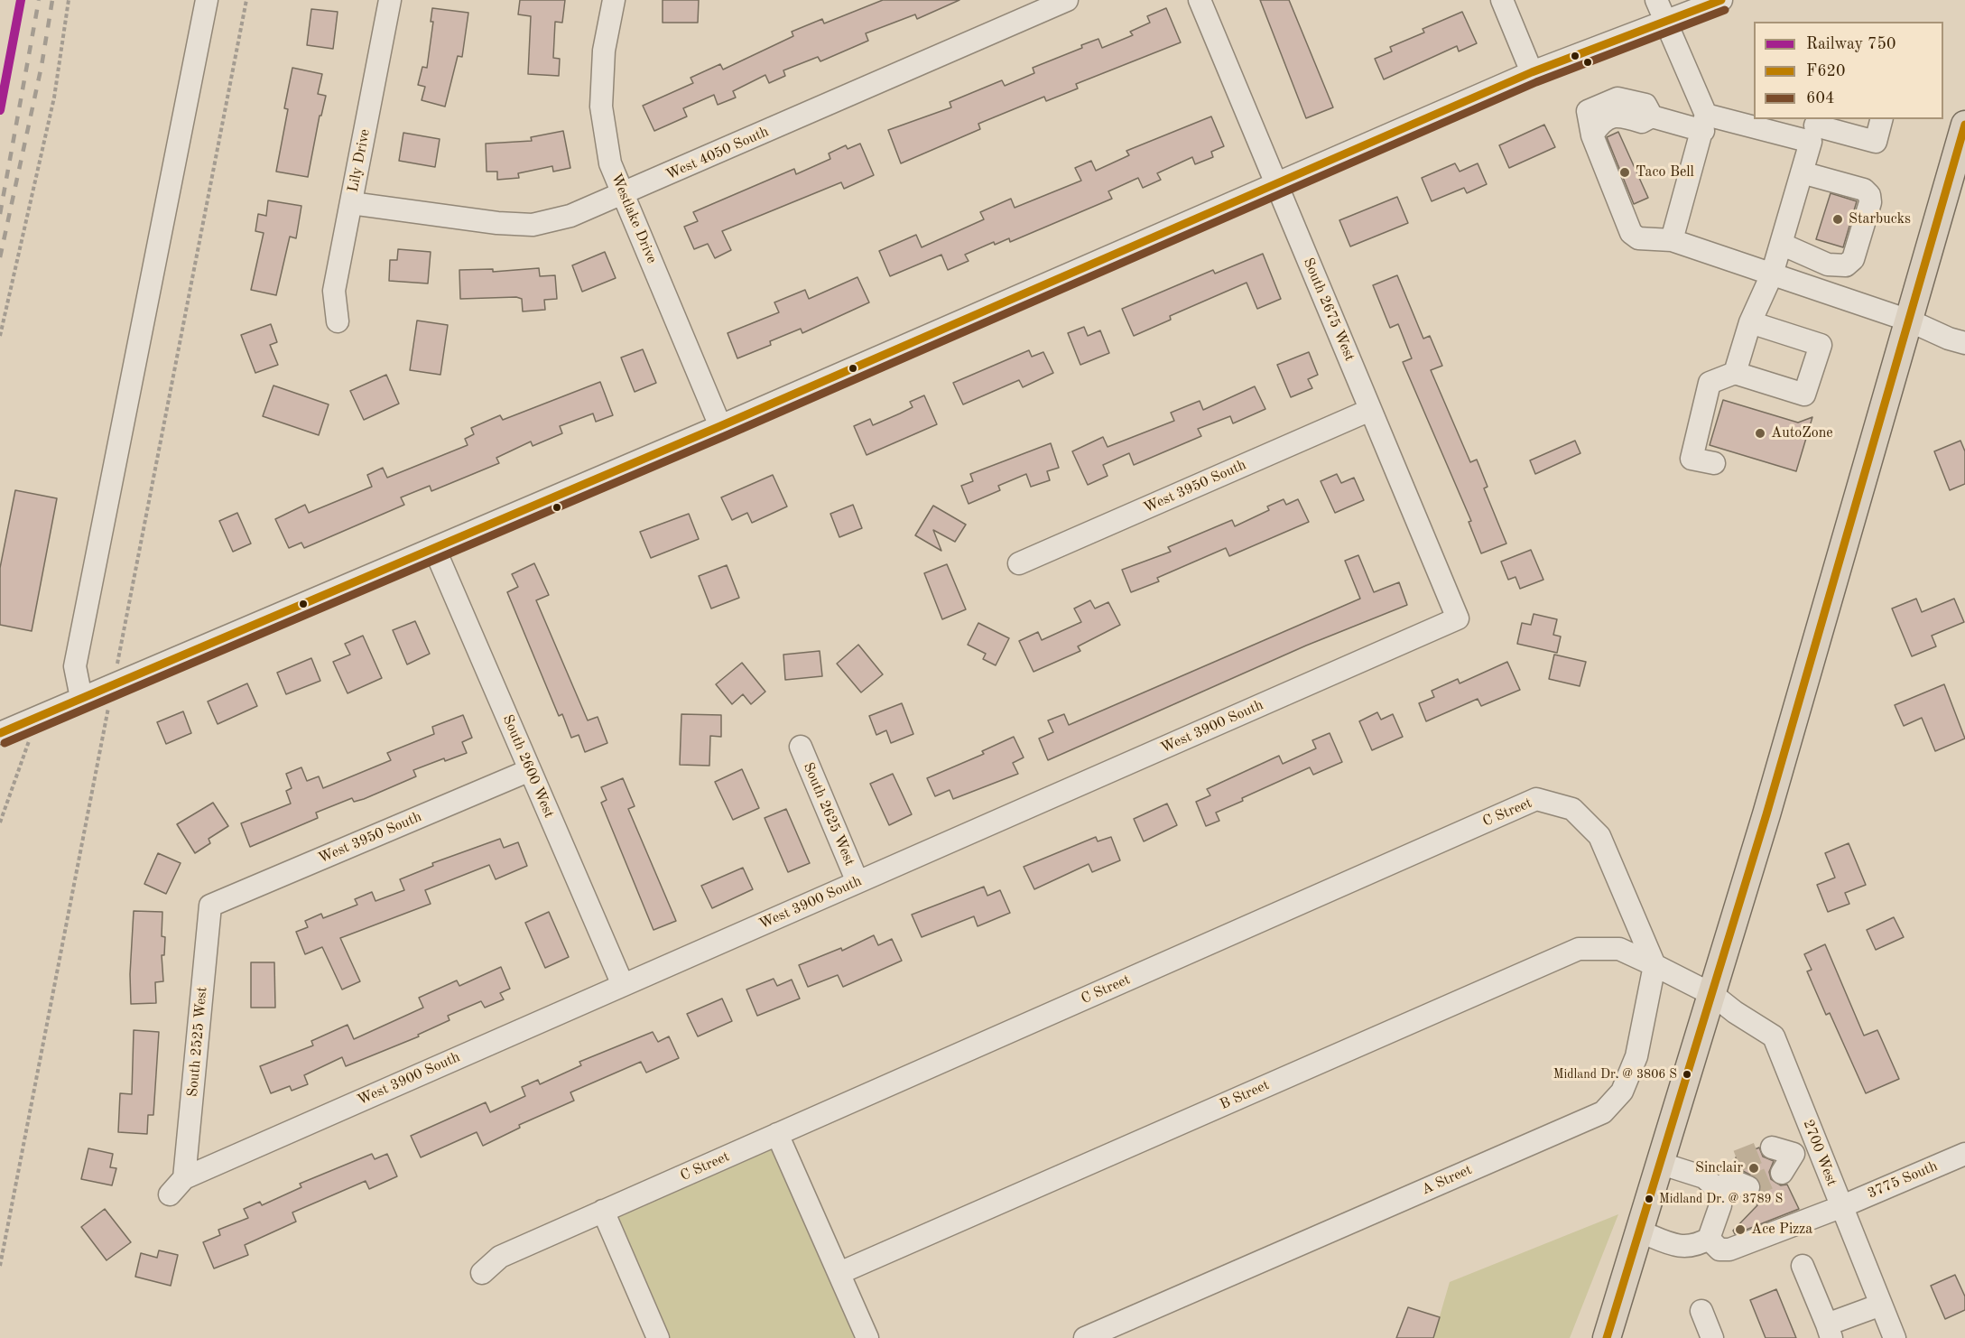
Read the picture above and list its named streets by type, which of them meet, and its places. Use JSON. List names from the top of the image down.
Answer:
{
  "streets": {
    "street": [
      "West 4050 South",
      "Lily Drive",
      "Westlake Drive",
      "South 2675 West",
      "West 3950 South",
      "West 3900 South",
      "South 2600 West",
      "C Street",
      "South 2625 West",
      "South 2525 West",
      "B Street",
      "2700 West",
      "A Street",
      "3775 South"
    ]
  },
  "crossings": [
    ["West 4050 South", "Lily Drive"],
    ["West 4050 South", "Westlake Drive"],
    ["South 2675 West", "West 3950 South"],
    ["South 2675 West", "West 3900 South"],
    ["West 3950 South", "South 2600 West"],
    ["West 3950 South", "South 2525 West"],
    ["West 3900 South", "South 2600 West"],
    ["West 3900 South", "South 2625 West"],
    ["West 3900 South", "South 2525 West"],
    ["C Street", "B Street"],
    ["C Street", "A Street"],
    ["B Street", "A Street"],
    ["2700 West", "3775 South"]
  ],
  "places": [
    "Taco Bell",
    "Starbucks",
    "AutoZone",
    "Midland Dr. @ 3806 S",
    "Sinclair",
    "Midland Dr. @ 3789 S",
    "Ace Pizza"
  ],
  "lines": ["rail line 750", "transit line F620", "transit line 604"],
  "legend": ["Railway 750", "F620", "604"]
}
